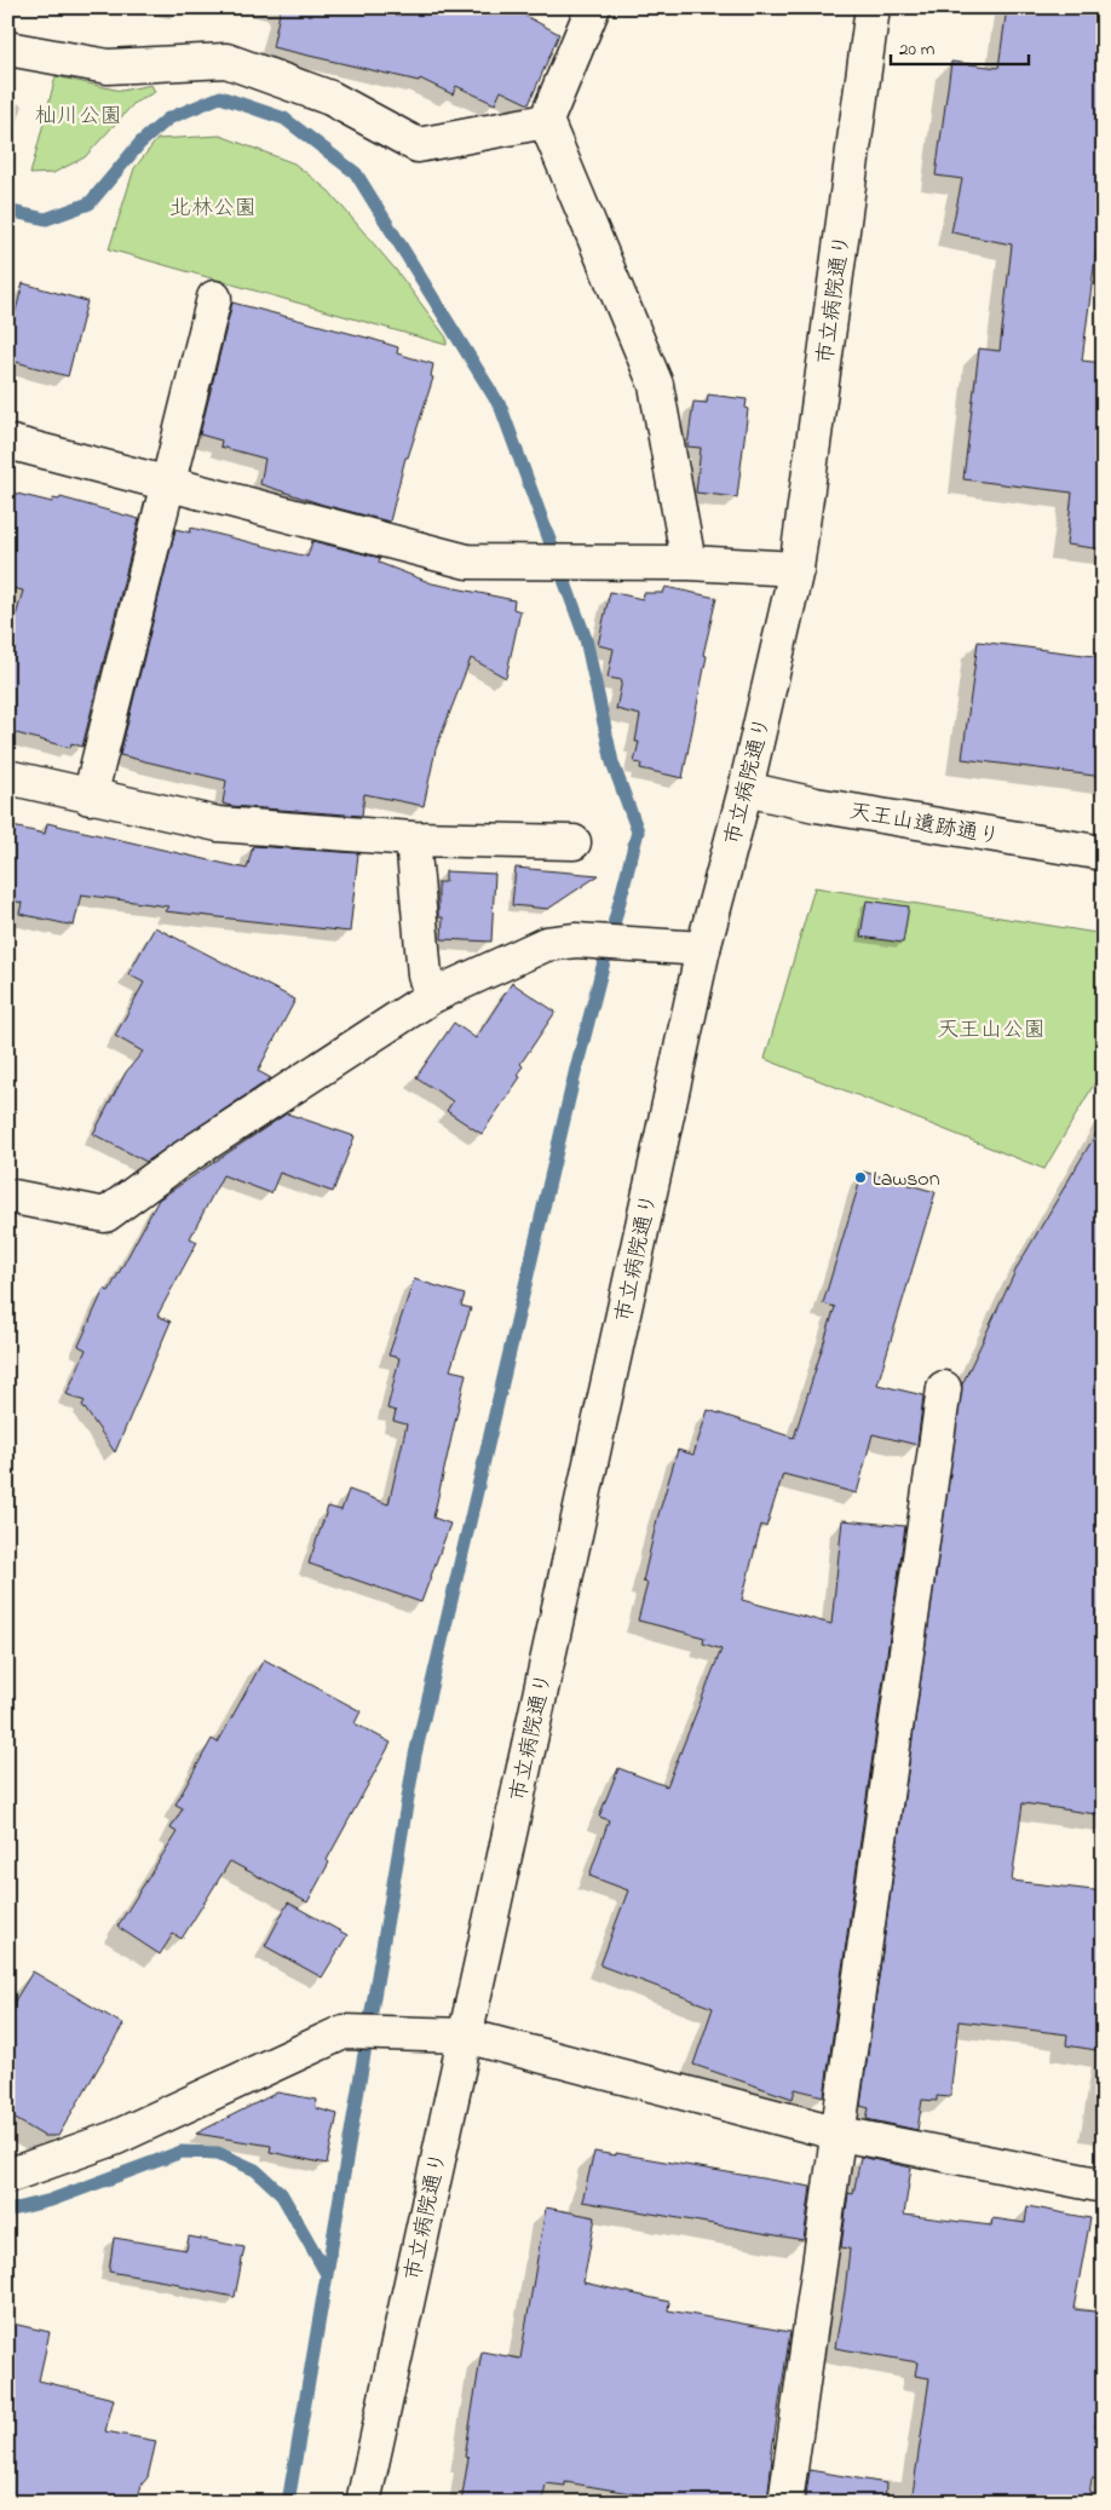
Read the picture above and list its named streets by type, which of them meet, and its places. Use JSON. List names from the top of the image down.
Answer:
{
  "streets": {
    "street": ["市立病院通り", "天王山遺跡通り"]
  },
  "crossings": [
    ["市立病院通り", "天王山遺跡通り"]
  ],
  "parks": ["杣川公園", "北林公園", "天王山公園"],
  "places": ["Lawson"],
  "scale_bar": "20 m"
}
